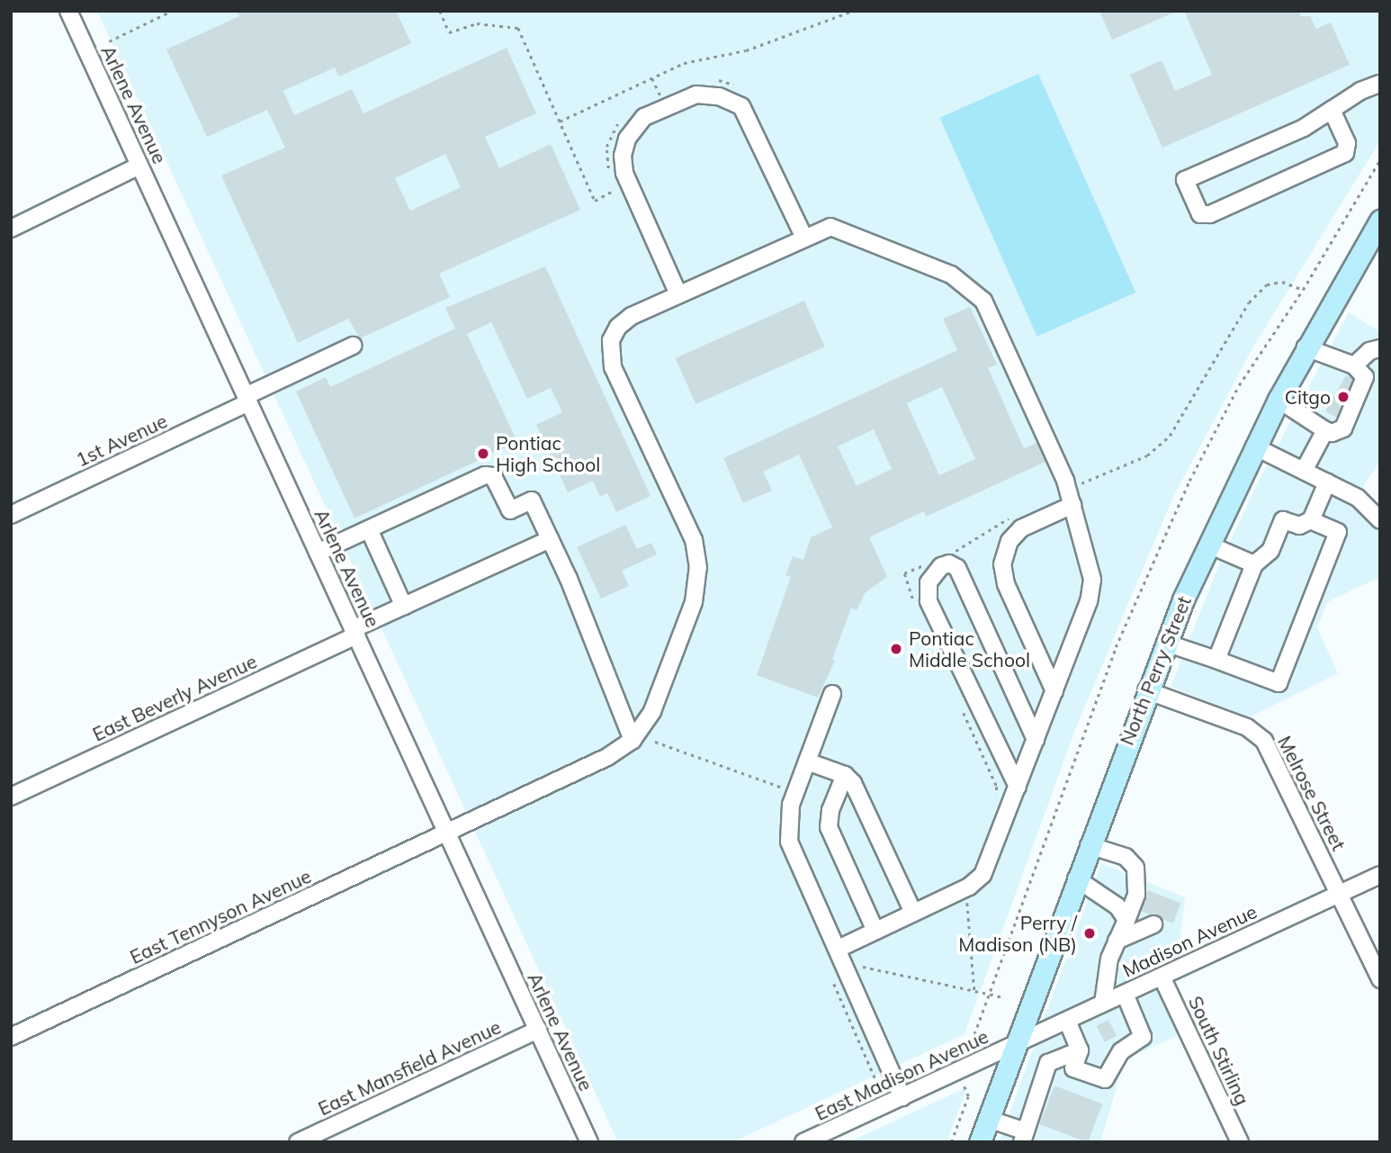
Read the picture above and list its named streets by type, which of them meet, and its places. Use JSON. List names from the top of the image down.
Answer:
{
  "streets": {
    "main road": ["North Perry Street"],
    "street": [
      "Arlene Avenue",
      "1st Avenue",
      "East Beverly Avenue",
      "Melrose Street",
      "East Tennyson Avenue",
      "Madison Avenue",
      "South Stirling",
      "East Mansfield Avenue",
      "East Madison Avenue"
    ]
  },
  "crossings": [
    ["Arlene Avenue", "1st Avenue"],
    ["Arlene Avenue", "East Beverly Avenue"],
    ["Arlene Avenue", "East Tennyson Avenue"],
    ["Arlene Avenue", "East Mansfield Avenue"],
    ["North Perry Street", "Melrose Street"],
    ["North Perry Street", "Madison Avenue"],
    ["North Perry Street", "East Madison Avenue"],
    ["Melrose Street", "Madison Avenue"],
    ["Madison Avenue", "South Stirling"],
    ["Madison Avenue", "East Madison Avenue"]
  ],
  "places": [
    "Citgo",
    "Pontiac High School",
    "Pontiac Middle School",
    "Perry / Madison (NB)"
  ]
}
